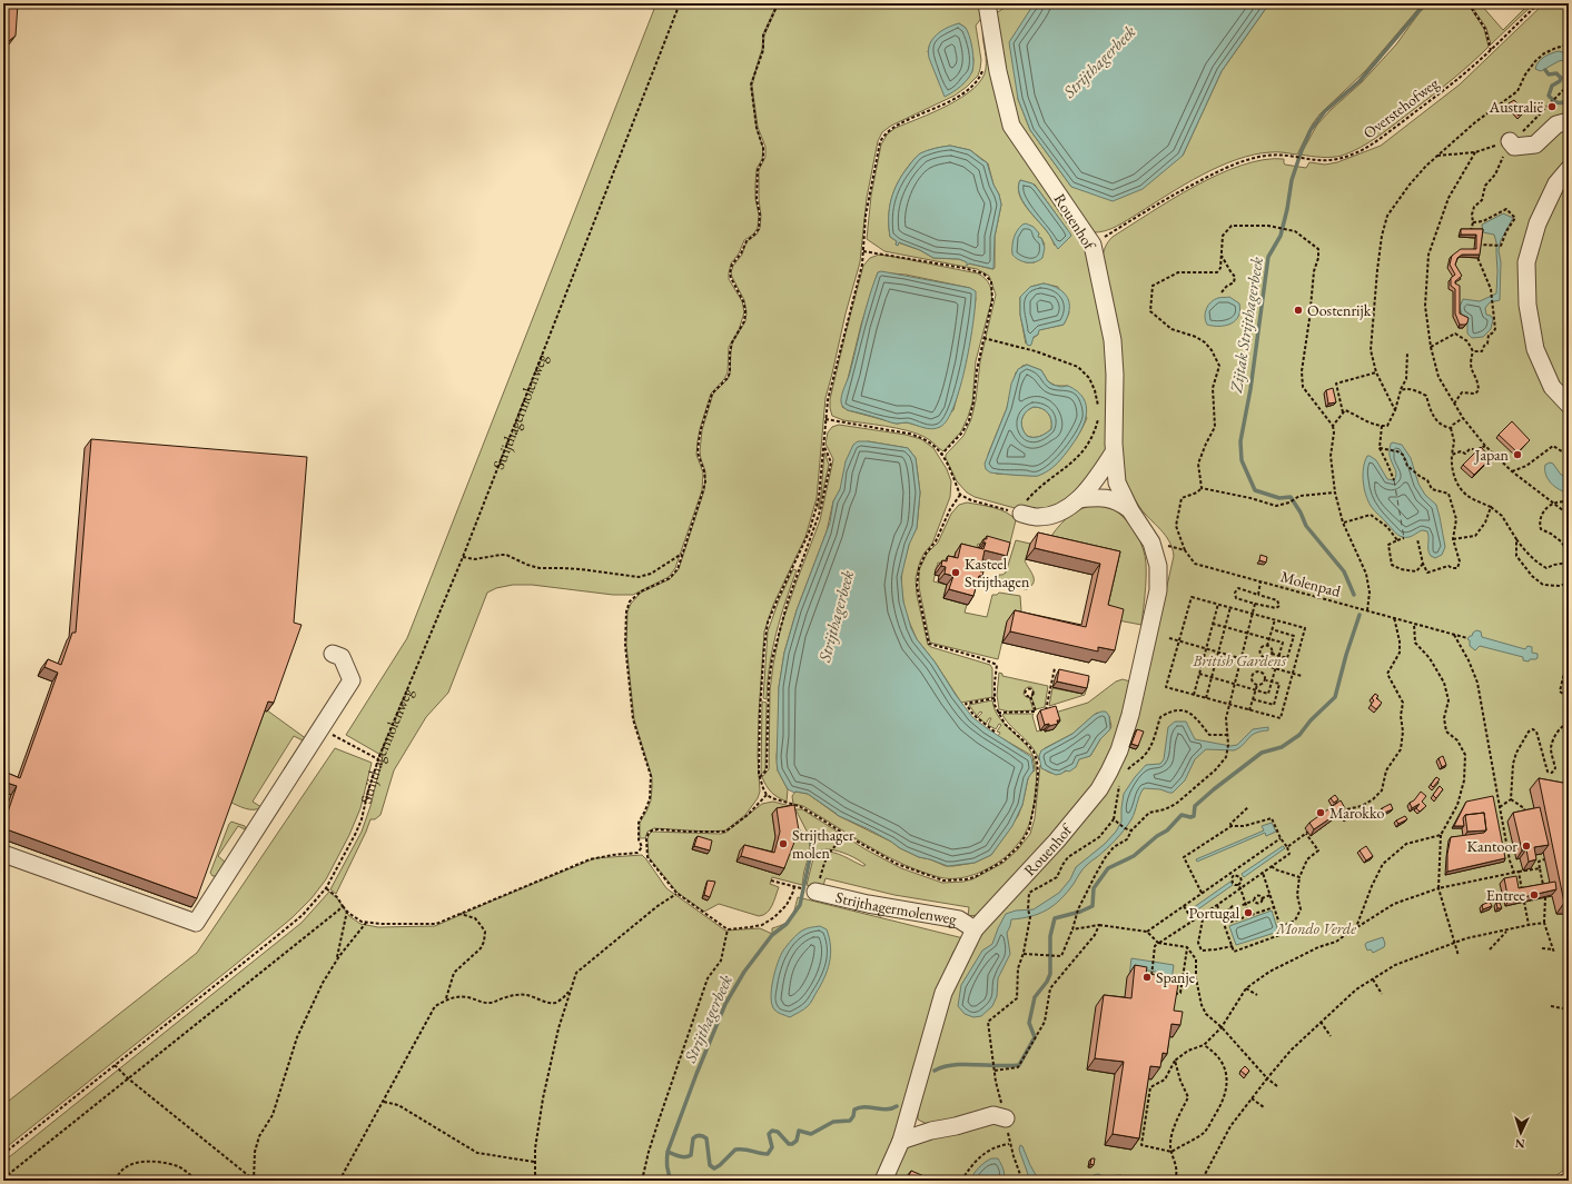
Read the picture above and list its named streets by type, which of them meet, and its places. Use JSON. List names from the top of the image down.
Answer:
{
  "streets": {
    "street": ["Rouenhof", "Strijthagermolenweg"],
    "path": ["Overstehofweg", "Molenpad"]
  },
  "crossings": [
    ["Overstehofweg", "Rouenhof"],
    ["Rouenhof", "Strijthagermolenweg"]
  ],
  "water": ["Strijthagerbeek", "Zijtak Strijthagerbeek"],
  "parks": ["British Gardens", "Mondo Verde"],
  "places": [
    "Australië",
    "Oostenrijk",
    "Japan",
    "Kasteel Strijthagen",
    "Marokko",
    "Strijthager molen",
    "Kantoor",
    "Entree",
    "Portugal",
    "Spanje"
  ],
  "north": "bottom"
}
